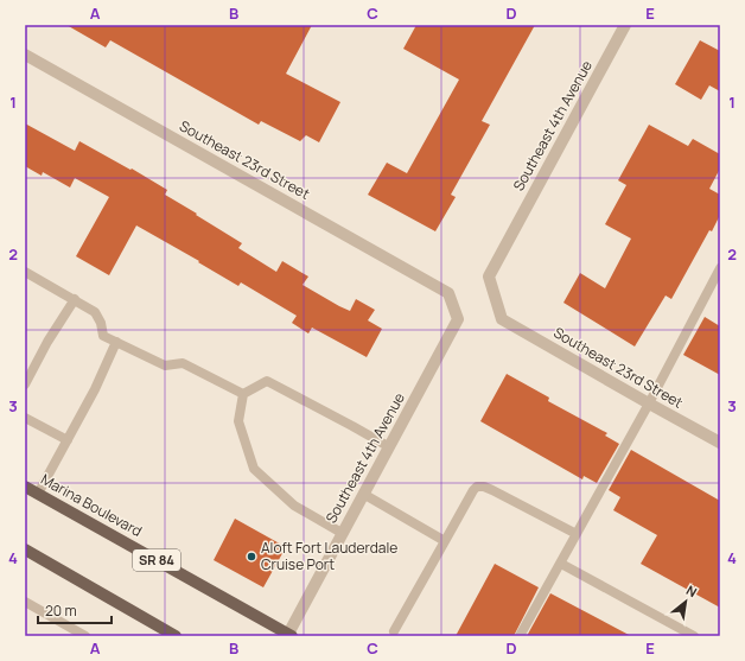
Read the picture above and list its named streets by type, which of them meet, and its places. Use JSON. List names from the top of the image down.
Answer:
{
  "streets": {
    "main road": ["Marina Boulevard", "SR 84"],
    "street": ["Southeast 4th Avenue", "Southeast 23rd Street"]
  },
  "crossings": [
    ["Southeast 4th Avenue", "Southeast 23rd Street"],
    ["Southeast 4th Avenue", "Marina Boulevard"]
  ],
  "places": ["Aloft Fort Lauderdale Cruise Port"],
  "scale_bar": "20 m",
  "north": "top right",
  "grid": {
    "columns": [
      "A",
      "B",
      "C",
      "D",
      "E"
    ],
    "rows": [
      "1",
      "2",
      "3",
      "4"
    ]
  }
}
